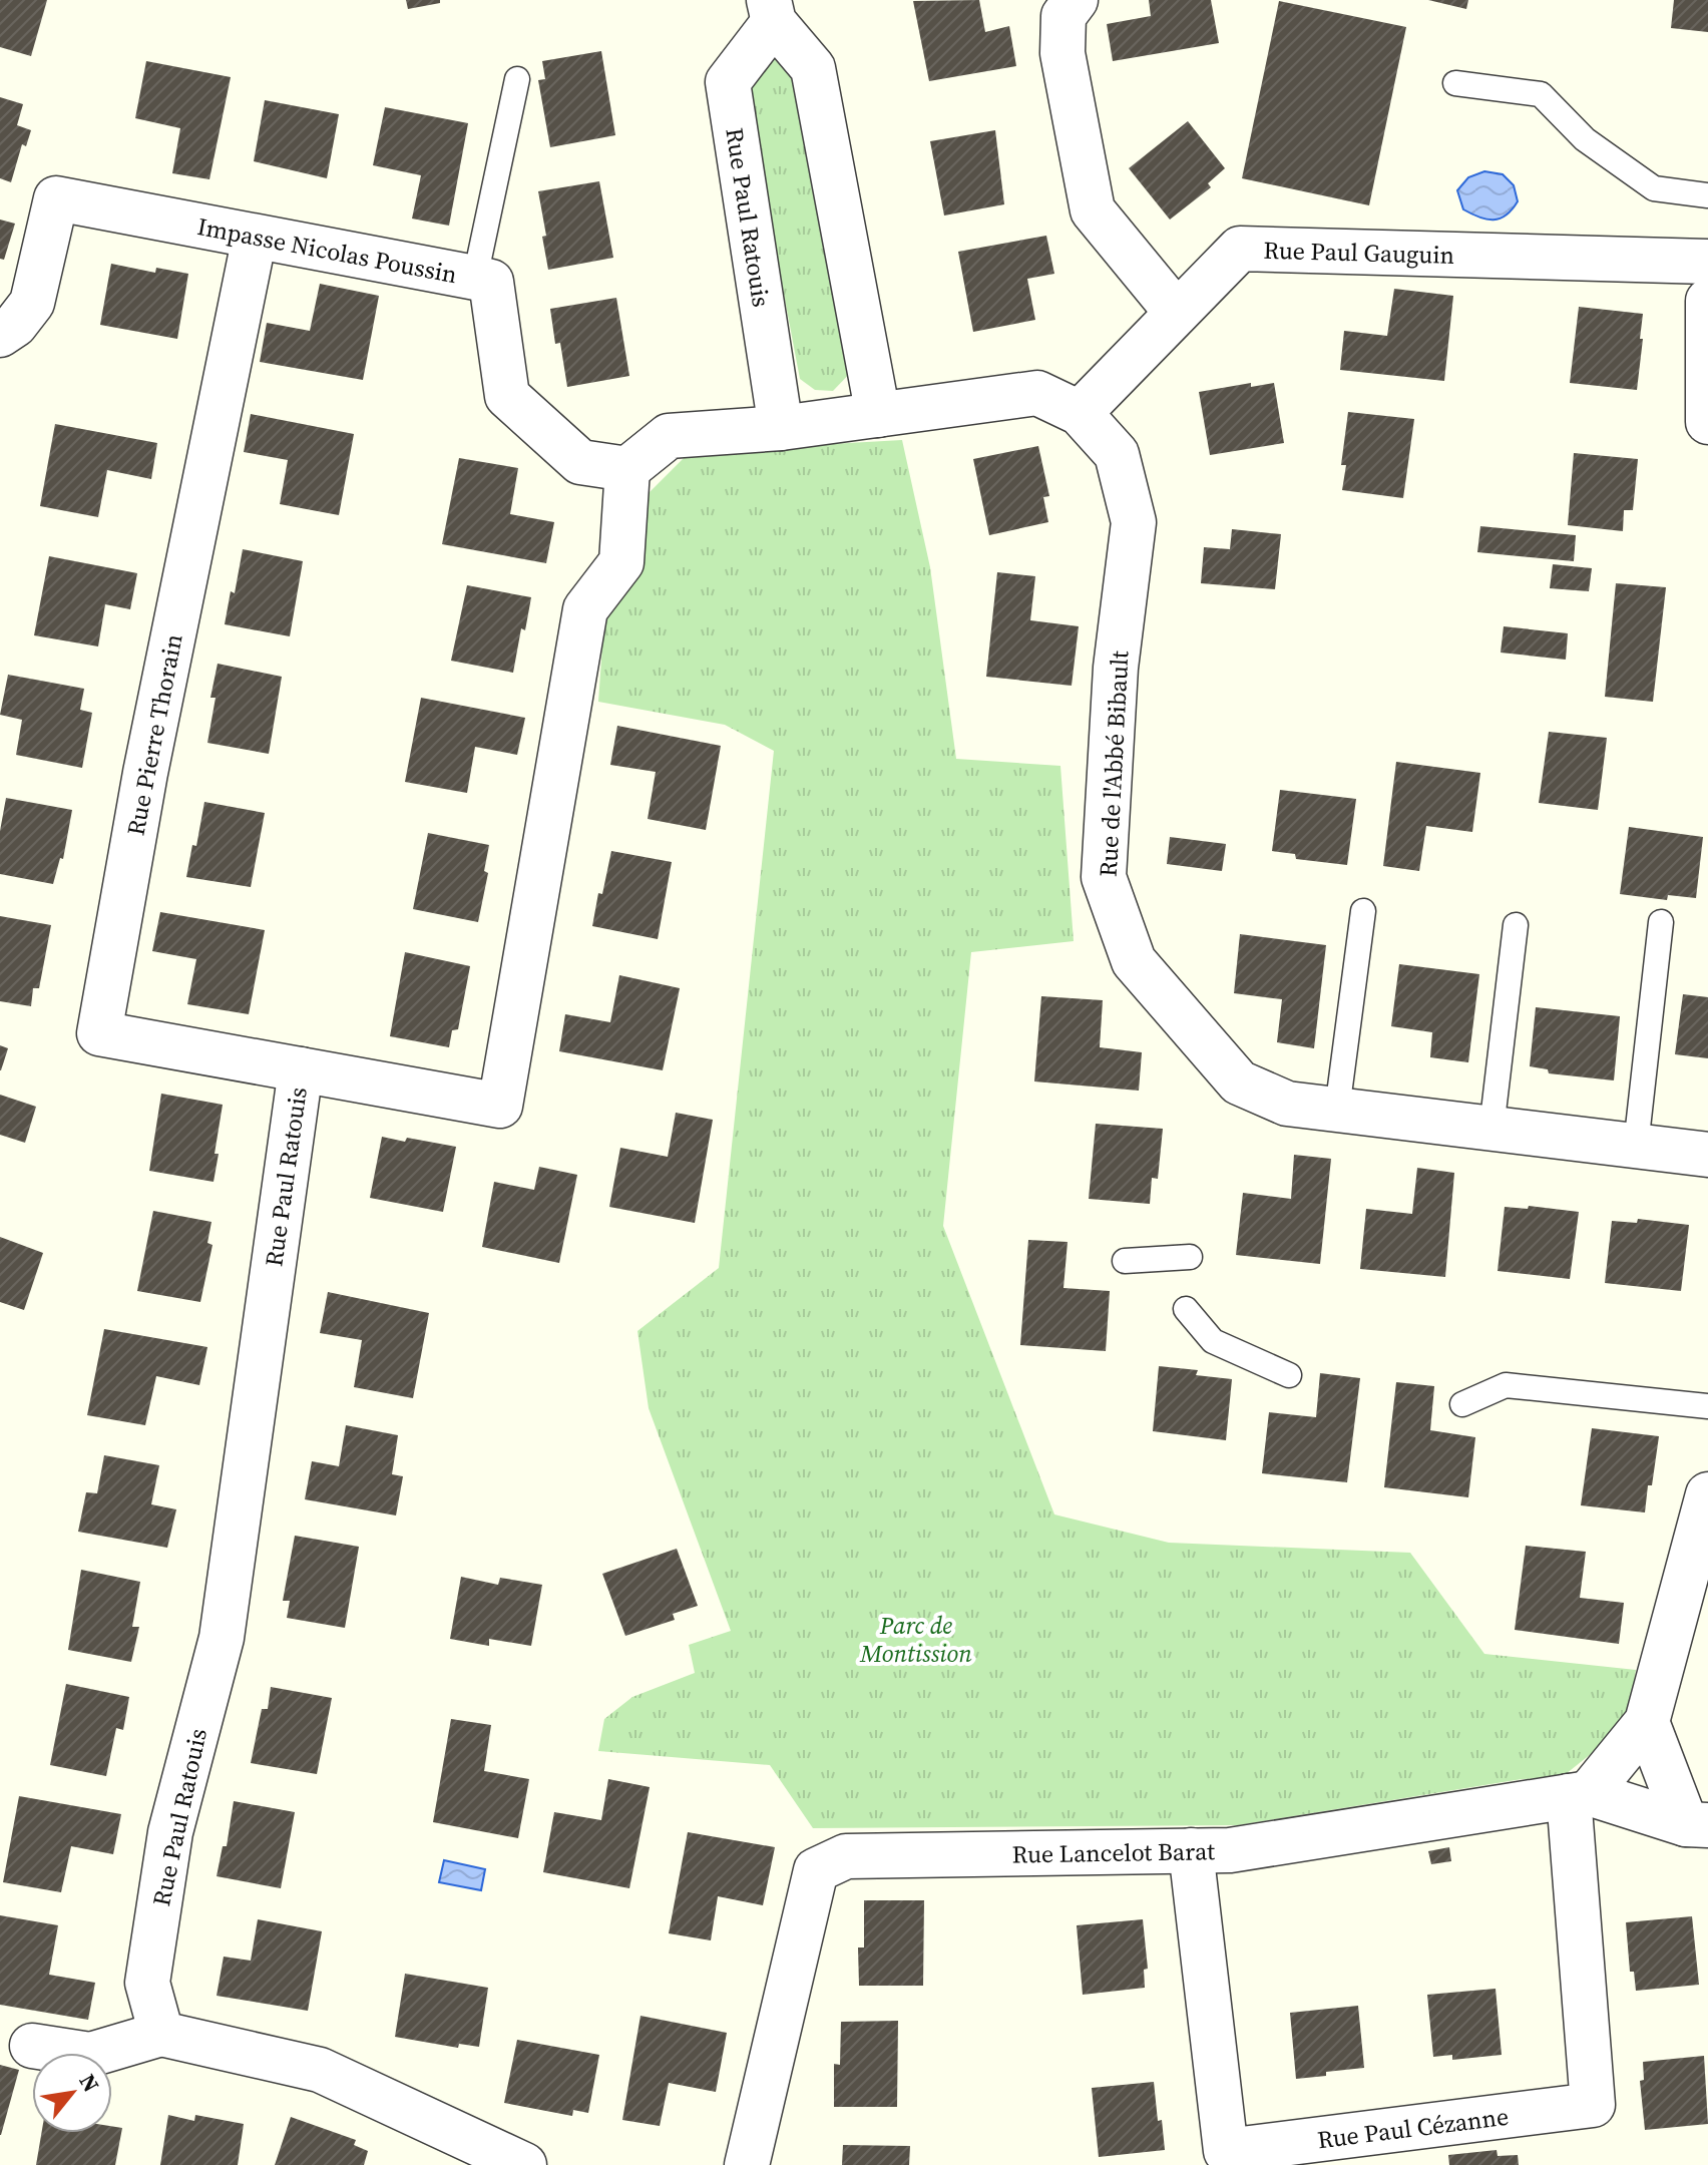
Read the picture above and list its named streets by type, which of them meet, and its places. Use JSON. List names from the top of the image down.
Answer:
{
  "streets": {
    "street": [
      "Rue Paul Ratouis",
      "Impasse Nicolas Poussin",
      "Rue Paul Gauguin",
      "Rue Pierre Thorain",
      "Rue de l'Abbé Bibault",
      "Rue Lancelot Barat",
      "Rue Paul Cézanne"
    ]
  },
  "crossings": [
    ["Rue Paul Ratouis", "Impasse Nicolas Poussin"],
    ["Rue Paul Ratouis", "Rue Pierre Thorain"],
    ["Rue Paul Ratouis", "Rue de l'Abbé Bibault"],
    ["Impasse Nicolas Poussin", "Rue Pierre Thorain"],
    ["Impasse Nicolas Poussin", "Rue de l'Abbé Bibault"],
    ["Rue Paul Gauguin", "Rue de l'Abbé Bibault"],
    ["Rue Lancelot Barat", "Rue Paul Cézanne"]
  ],
  "parks": ["Parc de Montission"],
  "north": "top right"
}
